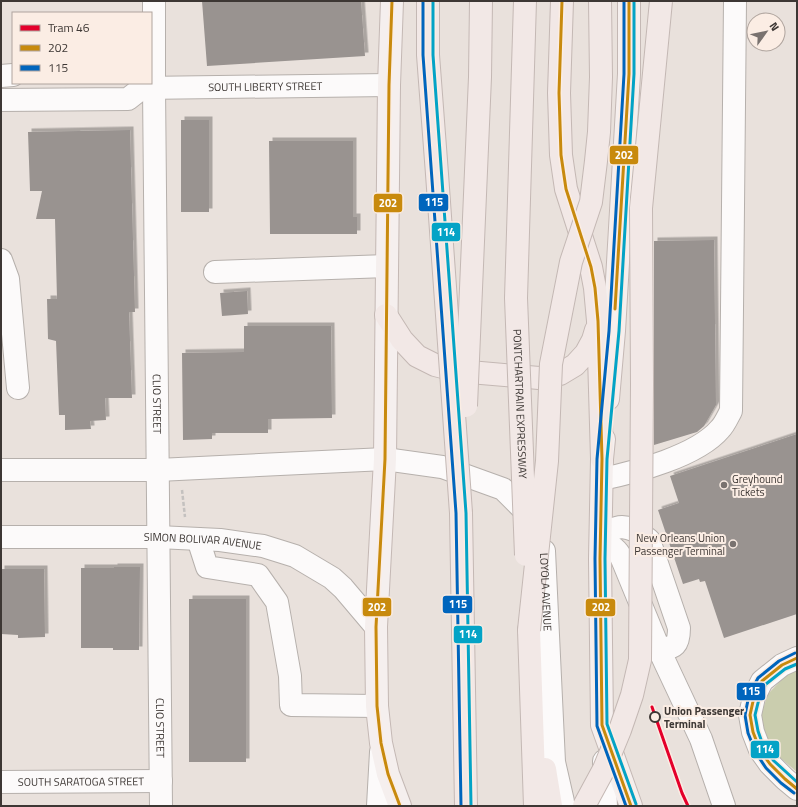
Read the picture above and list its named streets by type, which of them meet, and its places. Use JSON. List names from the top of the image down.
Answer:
{
  "streets": {
    "highway": ["PONTCHARTRAIN EXPRESSWAY"],
    "street": [
      "SOUTH LIBERTY STREET",
      "CLIO STREET",
      "SIMON BOLIVAR AVENUE",
      "LOYOLA AVENUE",
      "SOUTH SARATOGA STREET"
    ]
  },
  "crossings": [
    ["SOUTH LIBERTY STREET", "CLIO STREET"],
    ["CLIO STREET", "SIMON BOLIVAR AVENUE"],
    ["CLIO STREET", "SOUTH SARATOGA STREET"]
  ],
  "places": ["Greyhound Tickets", "New Orleans Union Passenger Terminal", "Union Passenger Terminal"],
  "lines": [
    "transit line 202",
    "transit line 115",
    "transit line 114",
    "tram line 46"
  ],
  "legend": ["Tram 46", "202", "115"],
  "north": "top right"
}
